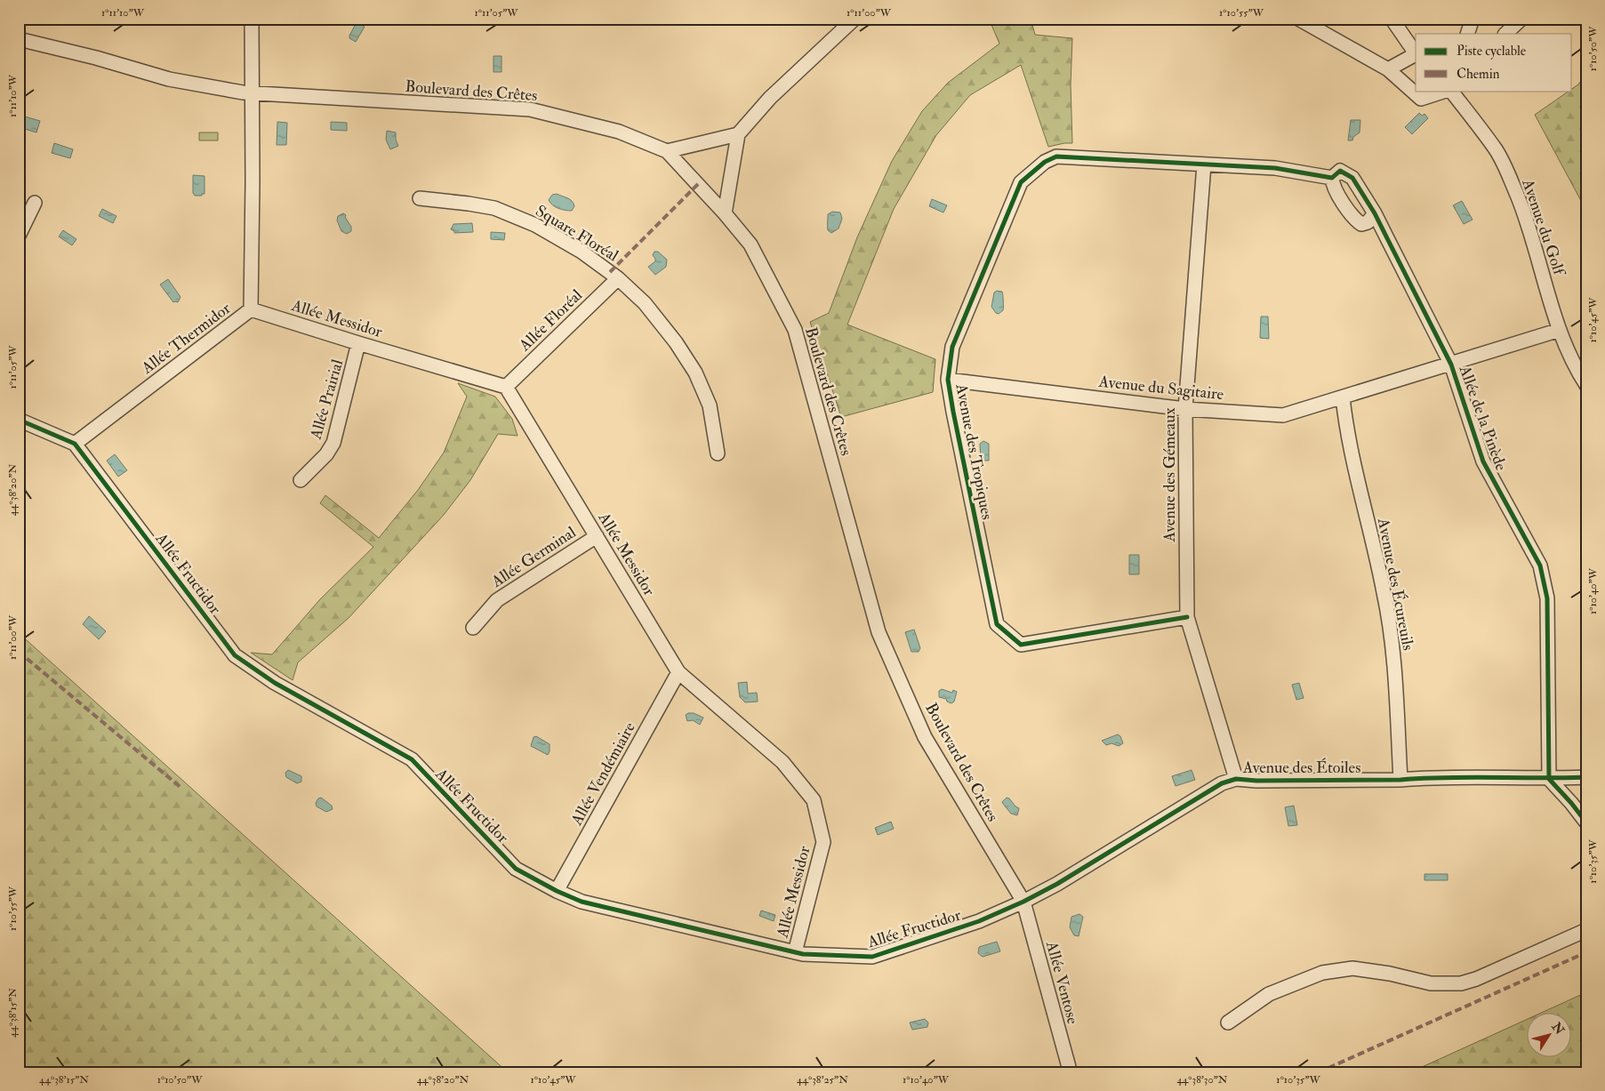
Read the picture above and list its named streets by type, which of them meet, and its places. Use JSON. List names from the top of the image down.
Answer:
{
  "streets": {
    "street": [
      "Boulevard des Crêtes",
      "Avenue du Golf",
      "Square Floréal",
      "Allée Messidor",
      "Allée Floréal",
      "Allée Thermidor",
      "Avenue du Sagitaire",
      "Allée Prairial",
      "Allée de la Pinède",
      "Avenue des Tropiques",
      "Avenue des Gémeaux",
      "Allée Germinal",
      "Allée Fructidor",
      "Avenue des Écureuils",
      "Avenue des Étoiles",
      "Allée Vendémiaire",
      "Allée Ventose"
    ]
  },
  "crossings": [
    ["Boulevard des Crêtes", "Allée Thermidor"],
    ["Boulevard des Crêtes", "Allée Fructidor"],
    ["Boulevard des Crêtes", "Avenue des Étoiles"],
    ["Boulevard des Crêtes", "Allée Ventose"],
    ["Avenue du Golf", "Avenue du Sagitaire"],
    ["Square Floréal", "Allée Floréal"],
    ["Allée Messidor", "Allée Floréal"],
    ["Allée Messidor", "Allée Thermidor"],
    ["Allée Messidor", "Allée Prairial"],
    ["Allée Messidor", "Allée Germinal"],
    ["Allée Messidor", "Allée Fructidor"],
    ["Allée Messidor", "Allée Vendémiaire"],
    ["Allée Thermidor", "Allée Fructidor"],
    ["Avenue du Sagitaire", "Allée de la Pinède"],
    ["Avenue du Sagitaire", "Avenue des Tropiques"],
    ["Avenue du Sagitaire", "Avenue des Gémeaux"],
    ["Avenue du Sagitaire", "Avenue des Écureuils"],
    ["Allée de la Pinède", "Avenue des Tropiques"],
    ["Allée de la Pinède", "Avenue des Gémeaux"],
    ["Allée de la Pinède", "Avenue des Étoiles"],
    ["Avenue des Tropiques", "Avenue des Gémeaux"],
    ["Avenue des Gémeaux", "Avenue des Étoiles"],
    ["Allée Fructidor", "Avenue des Étoiles"],
    ["Allée Fructidor", "Allée Vendémiaire"],
    ["Allée Fructidor", "Allée Ventose"],
    ["Avenue des Écureuils", "Avenue des Étoiles"],
    ["Avenue des Étoiles", "Allée Ventose"]
  ],
  "legend": ["Piste cyclable", "Chemin"],
  "north": "top right",
  "coordinates": [
    "1°11'10\"W",
    "1°11'05\"W",
    "1°11'00\"W",
    "1°10'55\"W",
    "1°10'50\"W",
    "1°10'45\"W",
    "44°38'20\"N",
    "1°10'40\"W",
    "1°10'35\"W",
    "44°38'15\"N",
    "44°38'25\"N",
    "44°38'30\"N"
  ]
}
